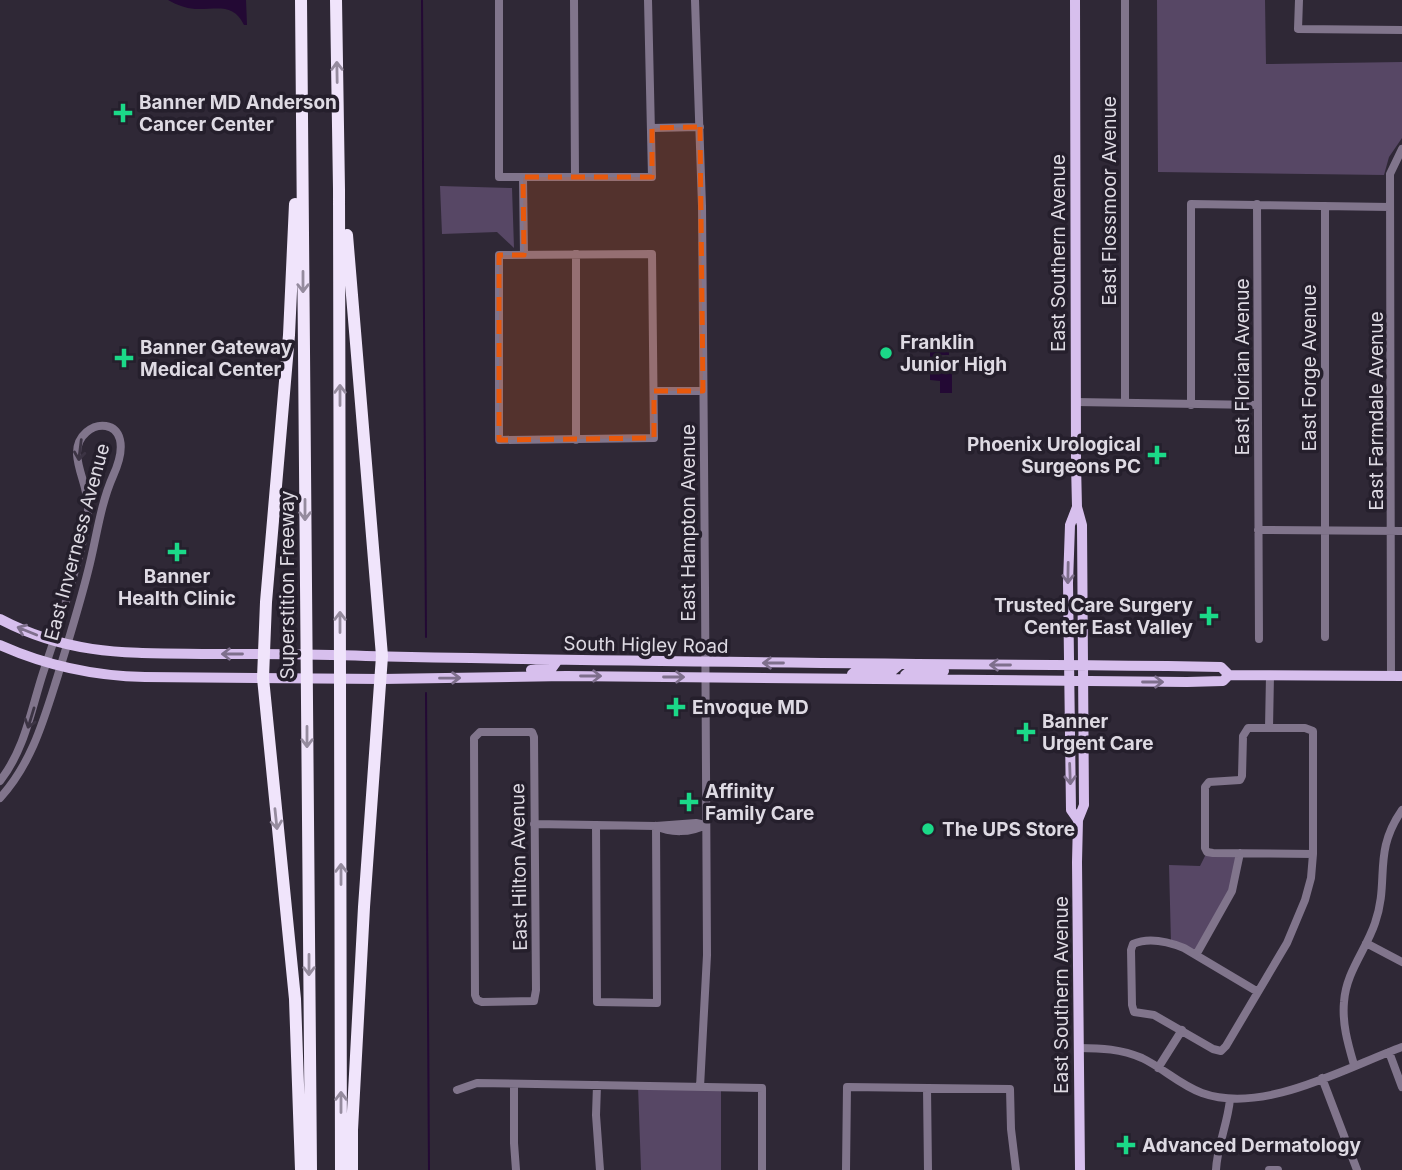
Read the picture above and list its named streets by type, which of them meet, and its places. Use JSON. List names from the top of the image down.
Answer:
{
  "streets": {
    "highway": ["Superstition Freeway"],
    "main road": ["East Southern Avenue", "South Higley Road"],
    "street": [
      "East Flossmoor Avenue",
      "East Florian Avenue",
      "East Forge Avenue",
      "East Farmdale Avenue",
      "East Hampton Avenue",
      "East Inverness Avenue",
      "East Hilton Avenue"
    ]
  },
  "crossings": [
    ["East Southern Avenue", "South Higley Road"],
    ["East Farmdale Avenue", "South Higley Road"],
    ["East Hampton Avenue", "South Higley Road"],
    ["East Inverness Avenue", "South Higley Road"]
  ],
  "places": {
    "health": [
      "Banner MD Anderson Cancer Center",
      "Banner Gateway Medical Center",
      "Phoenix Urological Surgeons PC",
      "Banner Health Clinic",
      "Trusted Care Surgery Center East Valley",
      "Envoque MD",
      "Banner Urgent Care",
      "Affinity Family Care",
      "Advanced Dermatology"
    ],
    "other": ["Franklin Junior High", "The UPS Store"]
  }
}
